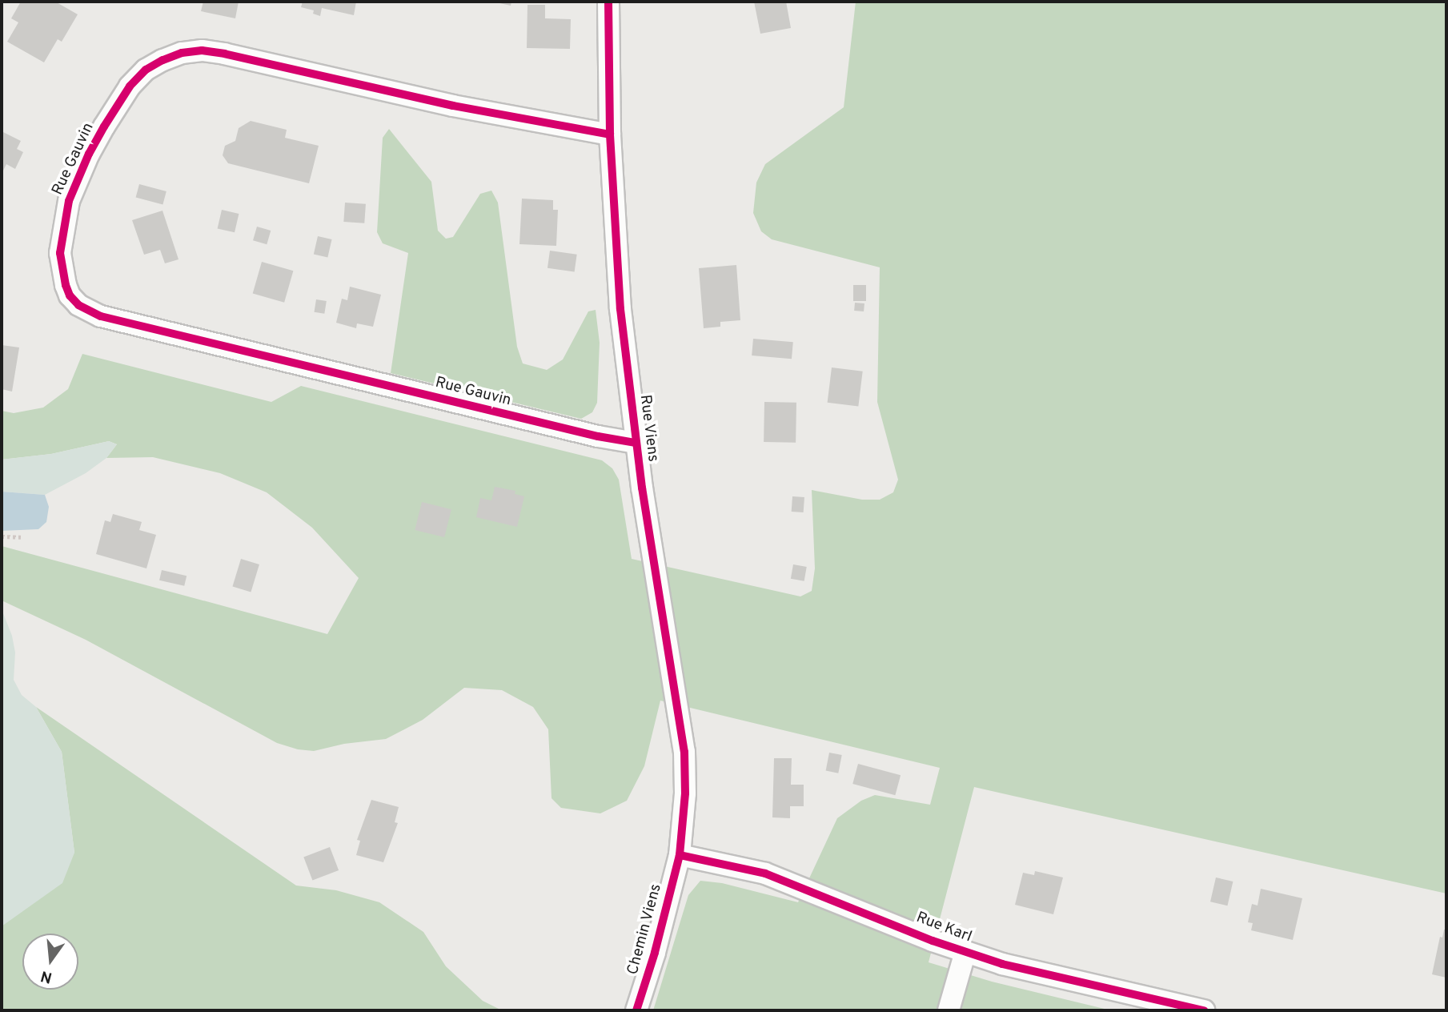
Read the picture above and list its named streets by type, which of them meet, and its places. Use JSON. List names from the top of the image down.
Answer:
{
  "streets": {
    "street": [
      "Rue Gauvin",
      "Rue Viens",
      "Rue Karl",
      "Chemin Viens"
    ]
  },
  "crossings": [
    ["Rue Gauvin", "Rue Viens"],
    ["Rue Viens", "Rue Karl"],
    ["Rue Viens", "Chemin Viens"],
    ["Rue Karl", "Chemin Viens"]
  ],
  "north": "bottom"
}
